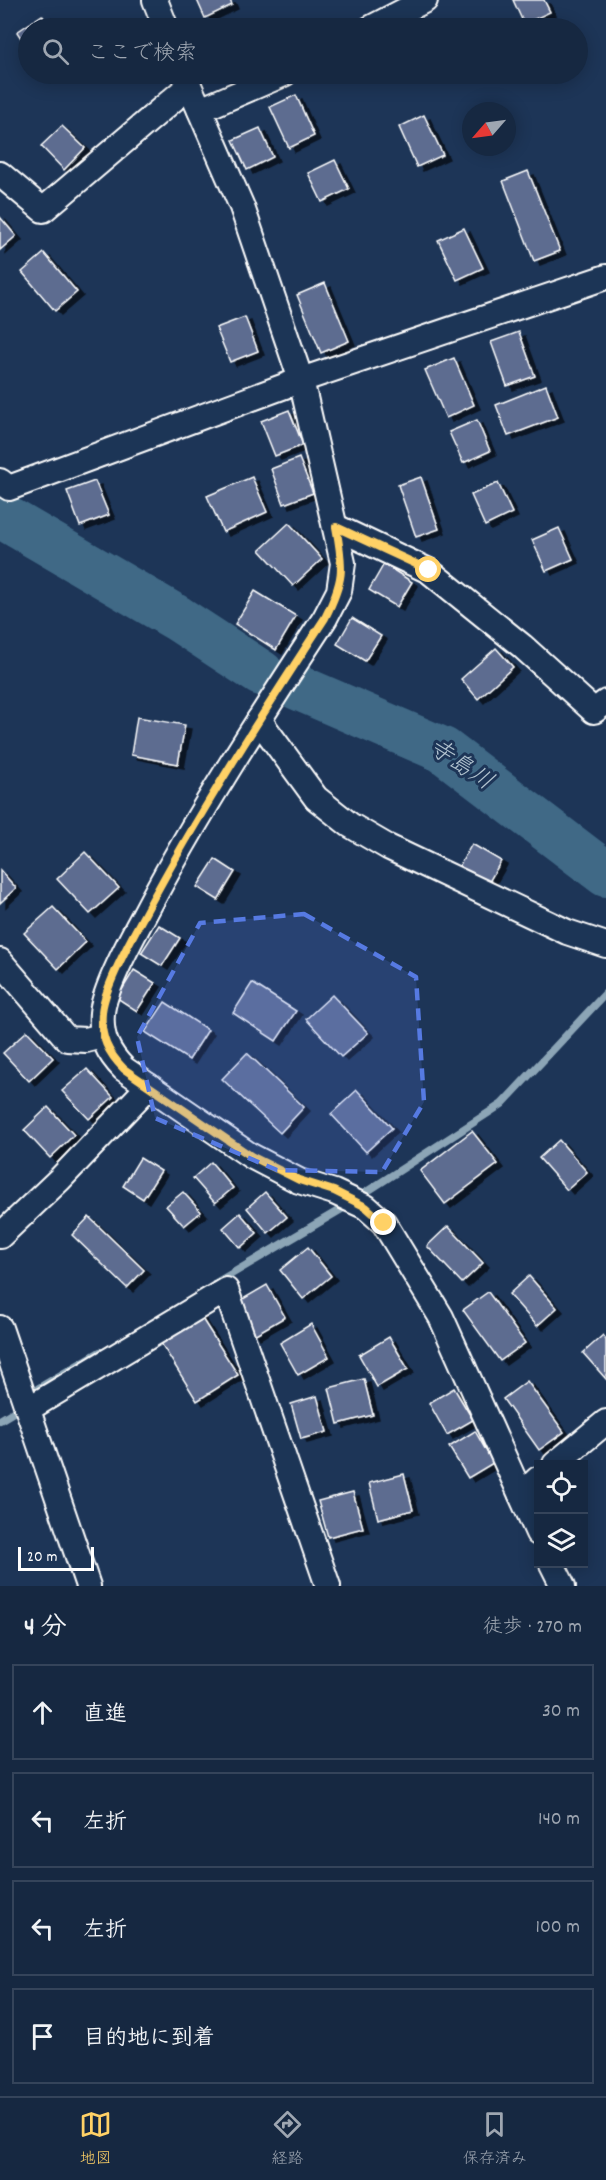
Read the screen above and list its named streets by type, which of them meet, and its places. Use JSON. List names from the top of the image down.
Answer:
{
  "water": ["寺島川"],
  "scale_bar": "20 m",
  "north": "bottom left",
  "page": {
    "search": "ここで検索",
    "scale": "20 m",
    "heading": ["4 分", "徒歩 · 270 m"],
    "list": [
      ["直進", "30 m"],
      ["左折", "140 m"],
      ["左折", "100 m"],
      "目的地に到着"
    ],
    "nav": ["地図", "経路", "保存済み"]
  }
}
